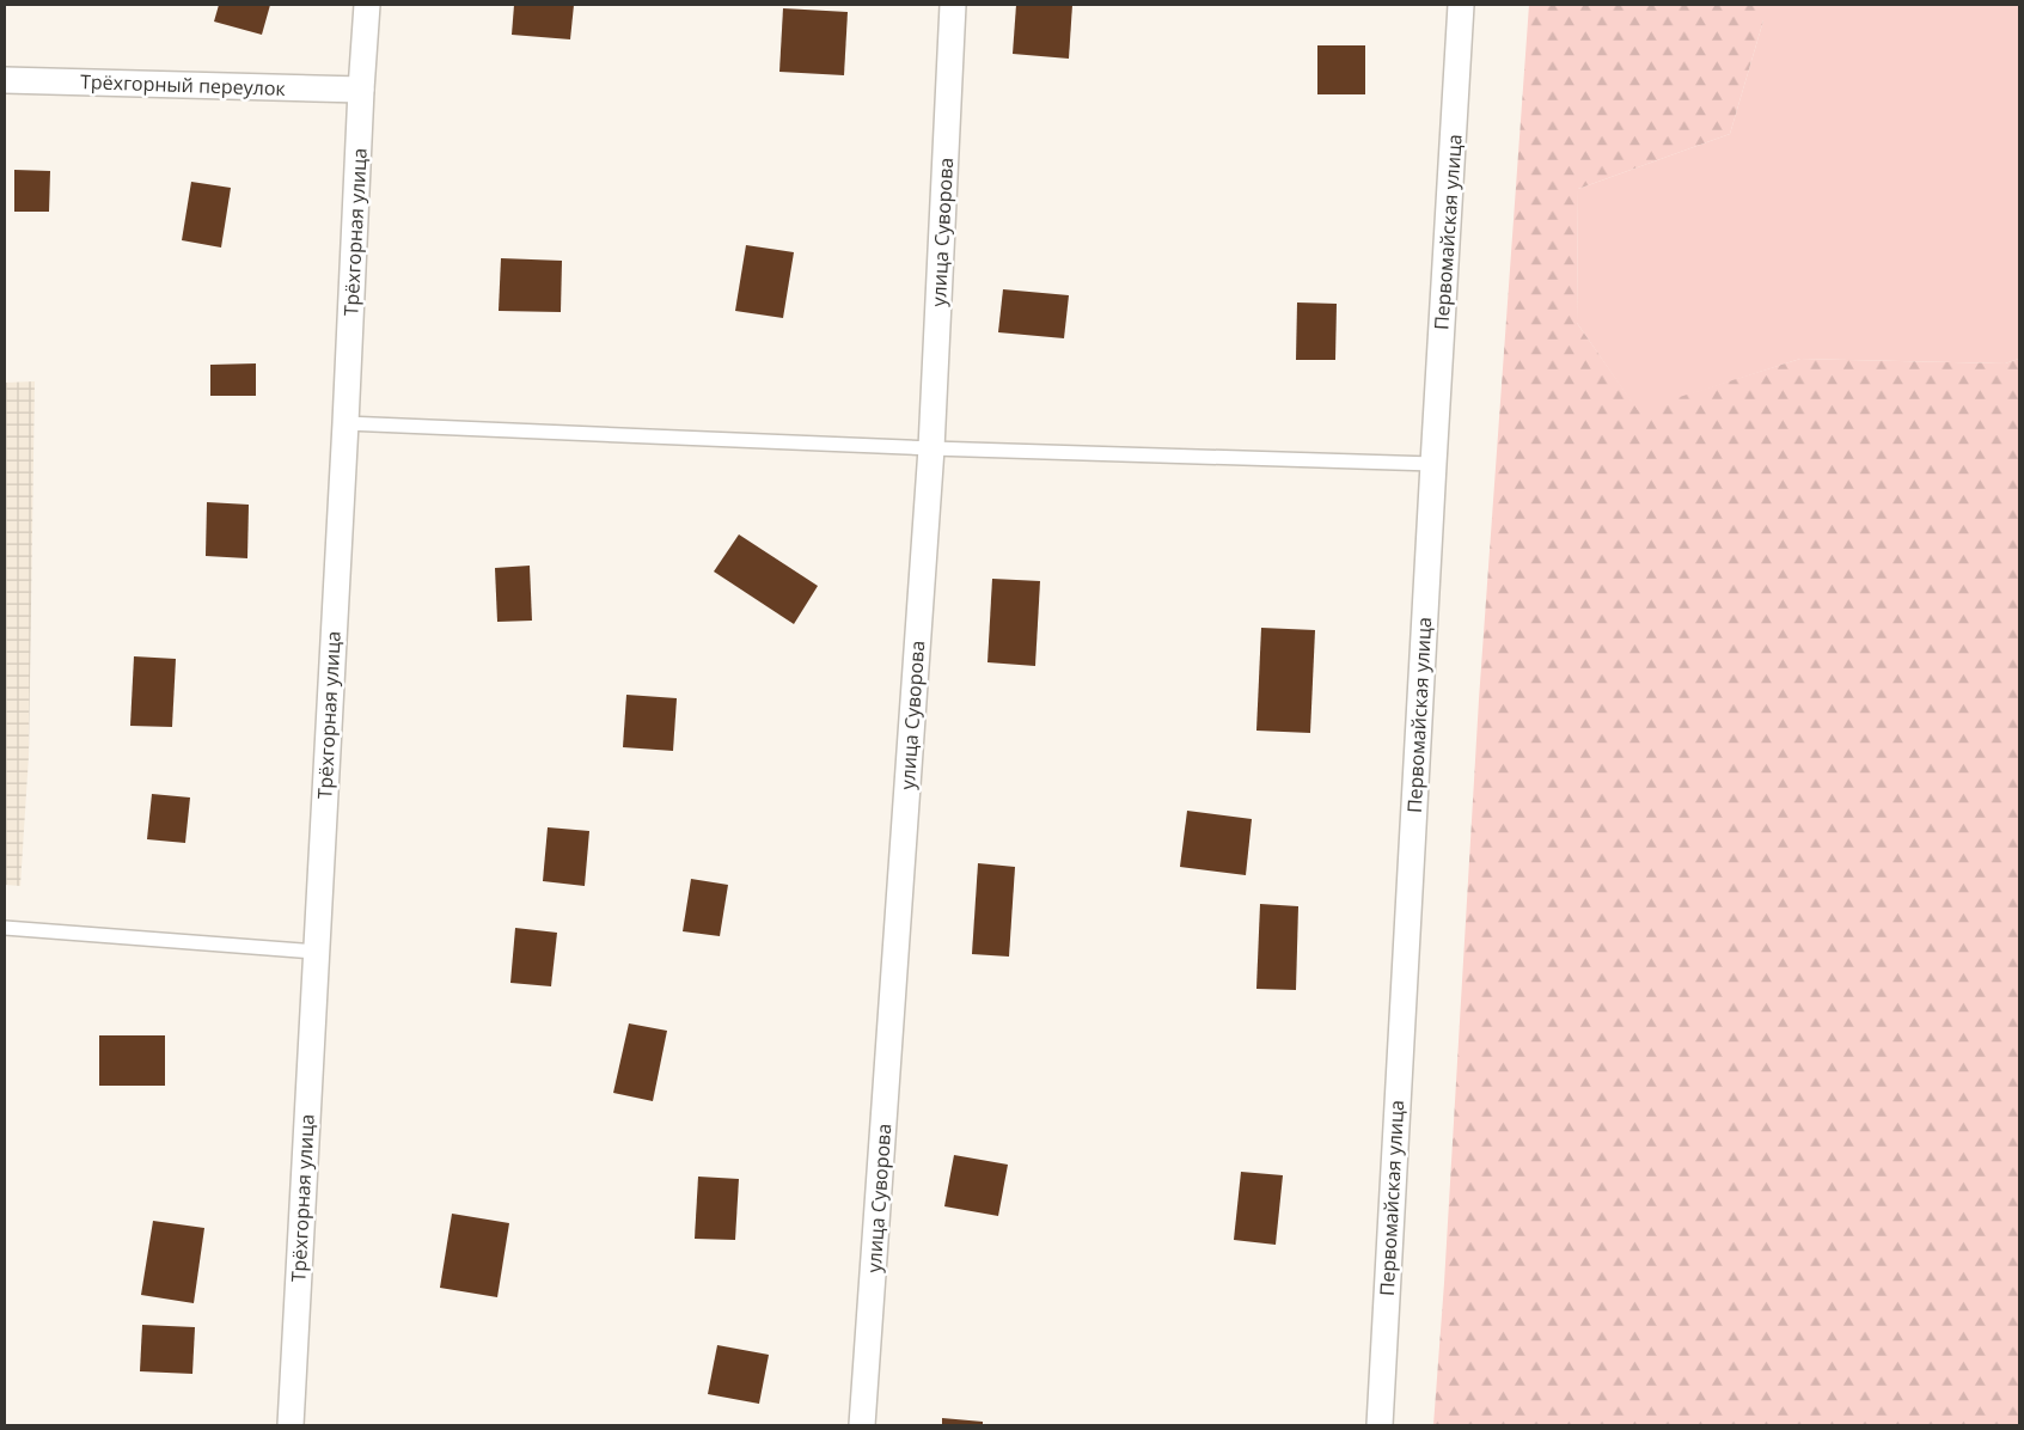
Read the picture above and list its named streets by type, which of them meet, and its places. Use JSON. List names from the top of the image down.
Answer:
{
  "streets": {
    "street": [
      "Трёхгорный переулок",
      "Трёхгорная улица",
      "улица Суворова",
      "Первомайская улица"
    ]
  },
  "crossings": [
    ["Трёхгорный переулок", "Трёхгорная улица"]
  ]
}
